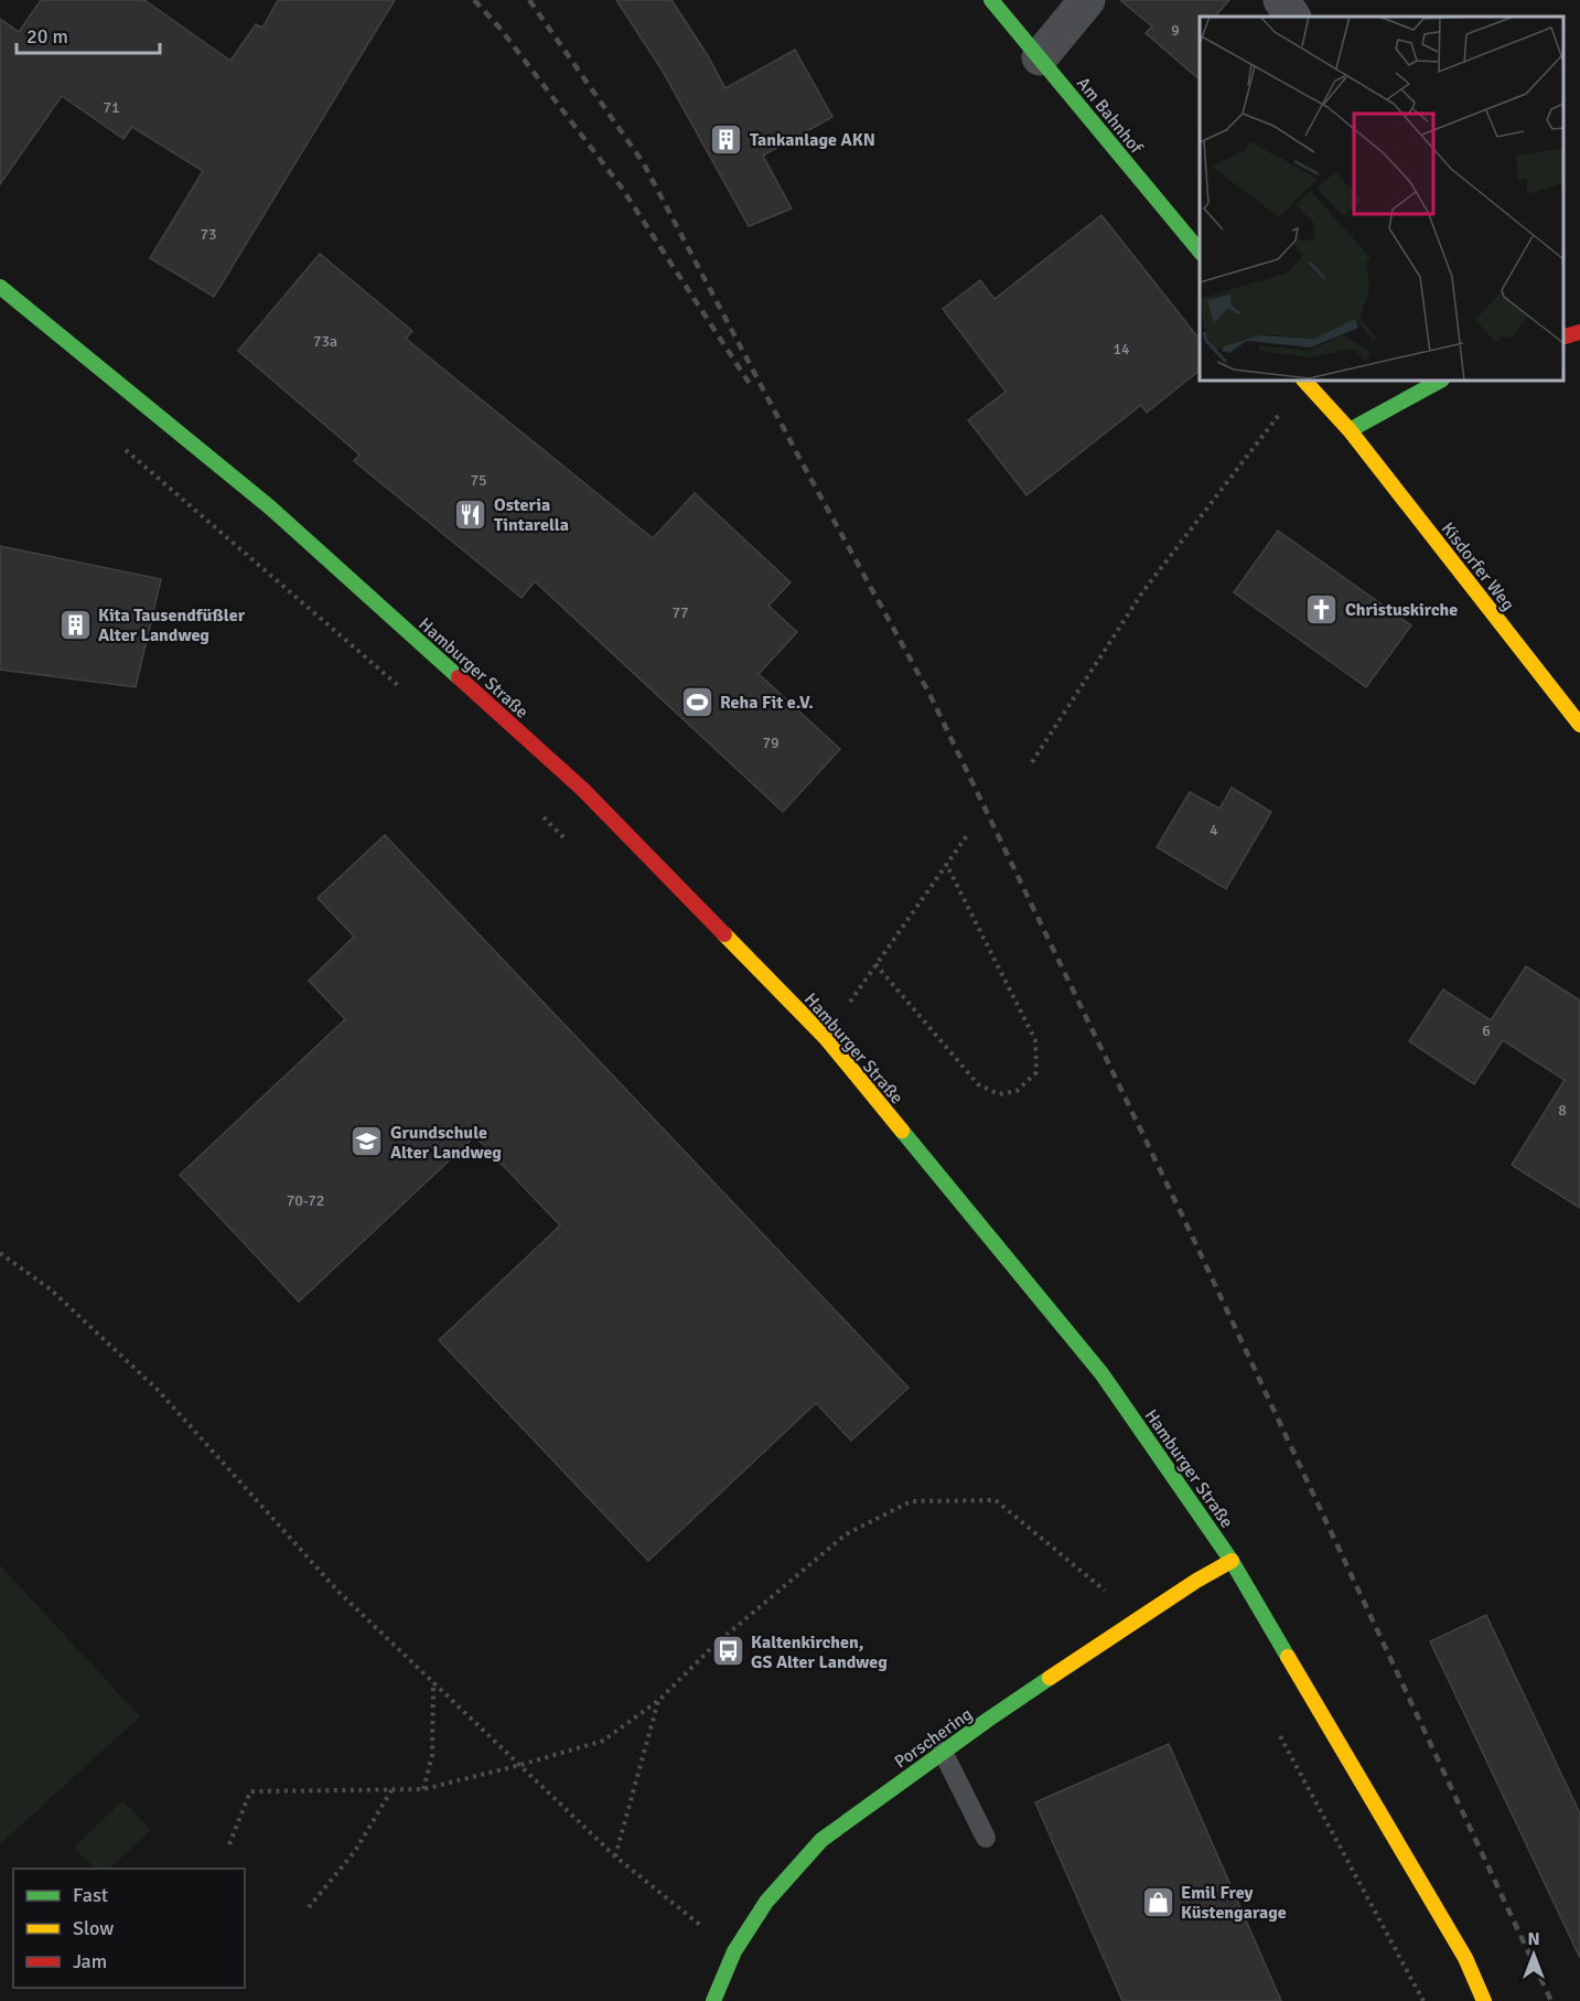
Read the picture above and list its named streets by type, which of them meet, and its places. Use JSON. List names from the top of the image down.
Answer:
{
  "streets": {
    "main road": [
      "Am Bahnhof",
      "Kisdorfer Weg",
      "Hamburger Straße",
      "Porschering"
    ]
  },
  "crossings": [
    ["Hamburger Straße", "Porschering"]
  ],
  "places": {
    "building": ["Tankanlage AKN", "Kita Tausendfüßler Alter Landweg"],
    "restaurant": ["Osteria Tintarella"],
    "church": ["Christuskirche"],
    "sports": ["Reha Fit e.V."],
    "school or university": ["Grundschule Alter Landweg"],
    "bus stop": ["Kaltenkirchen, GS Alter Landweg"],
    "shop": ["Emil Frey Küstengarage"]
  },
  "house_numbers": [
    "9",
    "71",
    "73",
    "73a",
    "14",
    "75",
    "77",
    "79",
    "4",
    "6",
    "8",
    "70-72"
  ],
  "legend": ["Fast", "Slow", "Jam"],
  "scale_bar": "20 m",
  "north": "top"
}
